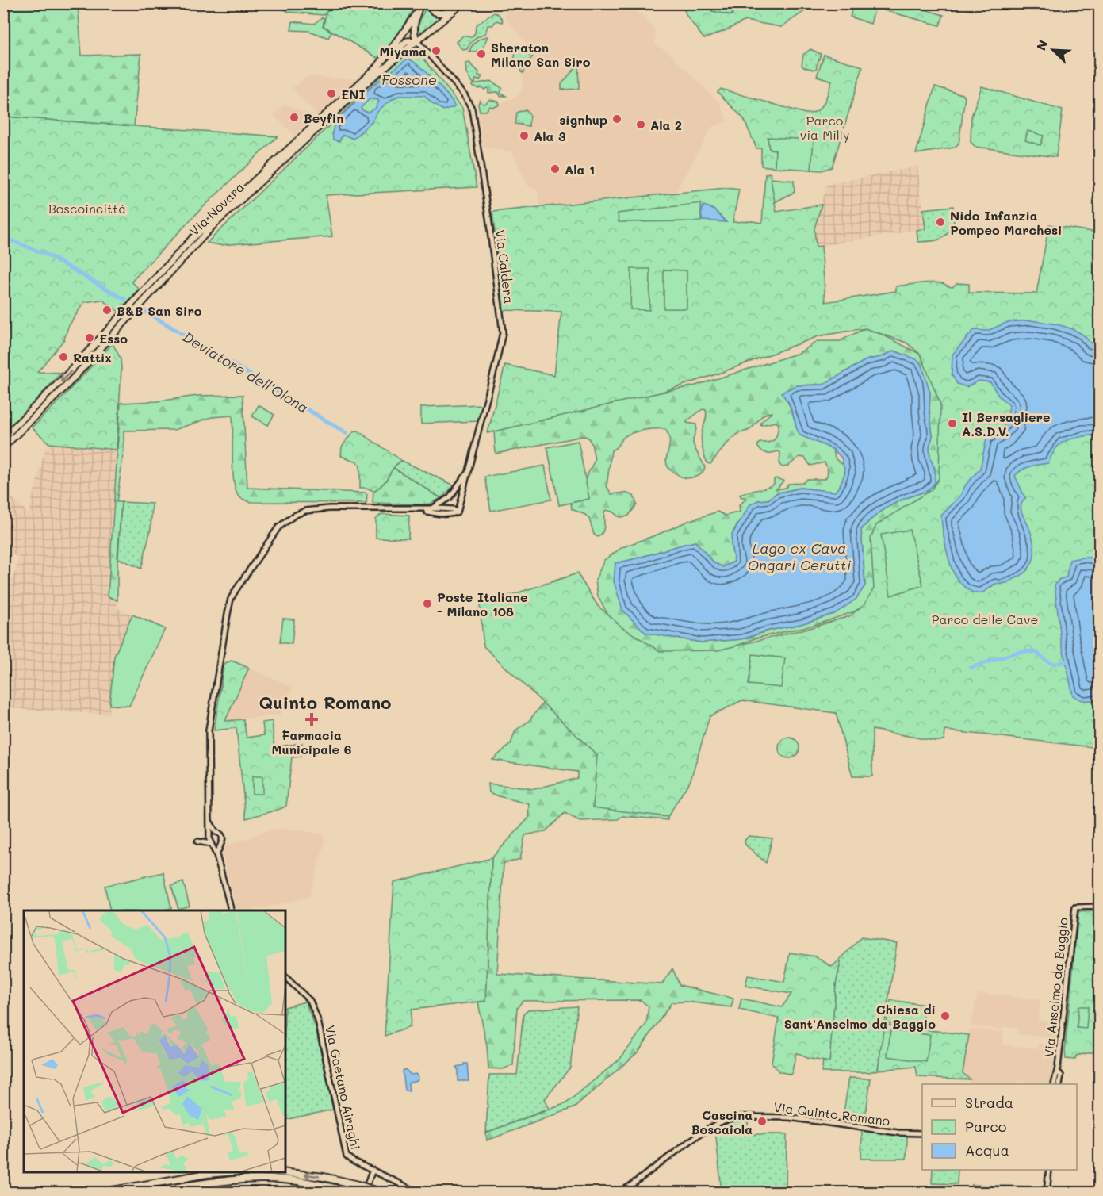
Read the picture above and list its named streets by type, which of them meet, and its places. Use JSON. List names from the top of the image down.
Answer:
{
  "streets": {
    "main road": ["Via Novara"],
    "street": [
      "Via Caldera",
      "Via Anselmo da Baggio",
      "Via Gaetano Airaghi",
      "Via Quinto Romano"
    ]
  },
  "crossings": [
    ["Via Novara", "Via Caldera"]
  ],
  "districts": ["Quinto Romano"],
  "water": ["Fossone", "Deviatore dell'Olona", "Lago ex Cava Ongari Cerutti"],
  "parks": ["Parco via Milly", "Boscoincittà", "Parco delle Cave"],
  "places": {
    "other": [
      "Miyama",
      "Sheraton Milano San Siro",
      "ENI",
      "Beyfin",
      "signhup",
      "Ala 2",
      "Ala 3",
      "Ala 1",
      "Nido Infanzia Pompeo Marchesi",
      "B&B San Siro",
      "Esso",
      "Rattix",
      "Il Bersagliere A.S.D.V.",
      "Poste Italiane - Milano 108",
      "Chiesa di Sant'Anselmo da Baggio",
      "Cascina Boscaiola"
    ],
    "health": ["Farmacia Municipale 6"]
  },
  "legend": ["Strada", "Parco", "Acqua"],
  "north": "top left"
}
